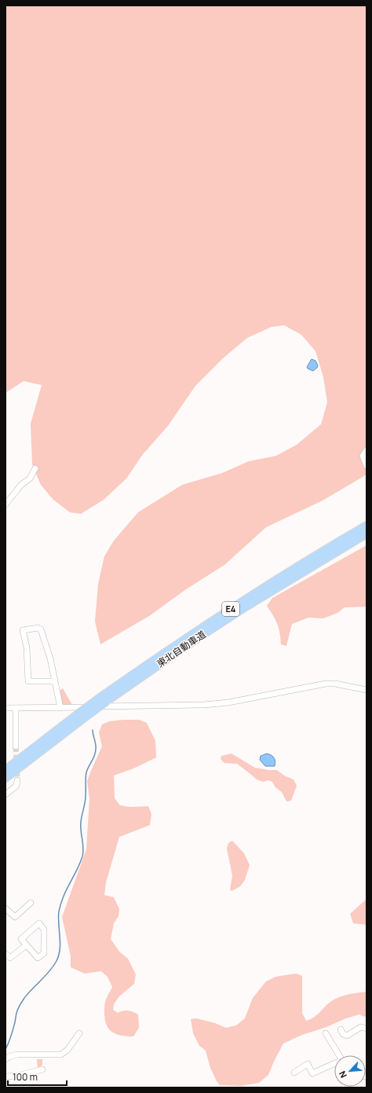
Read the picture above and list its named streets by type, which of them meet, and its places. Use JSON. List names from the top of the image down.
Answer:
{
  "streets": {
    "highway": ["E4", "東北自動車道"]
  },
  "scale_bar": "100 m",
  "north": "bottom left"
}
